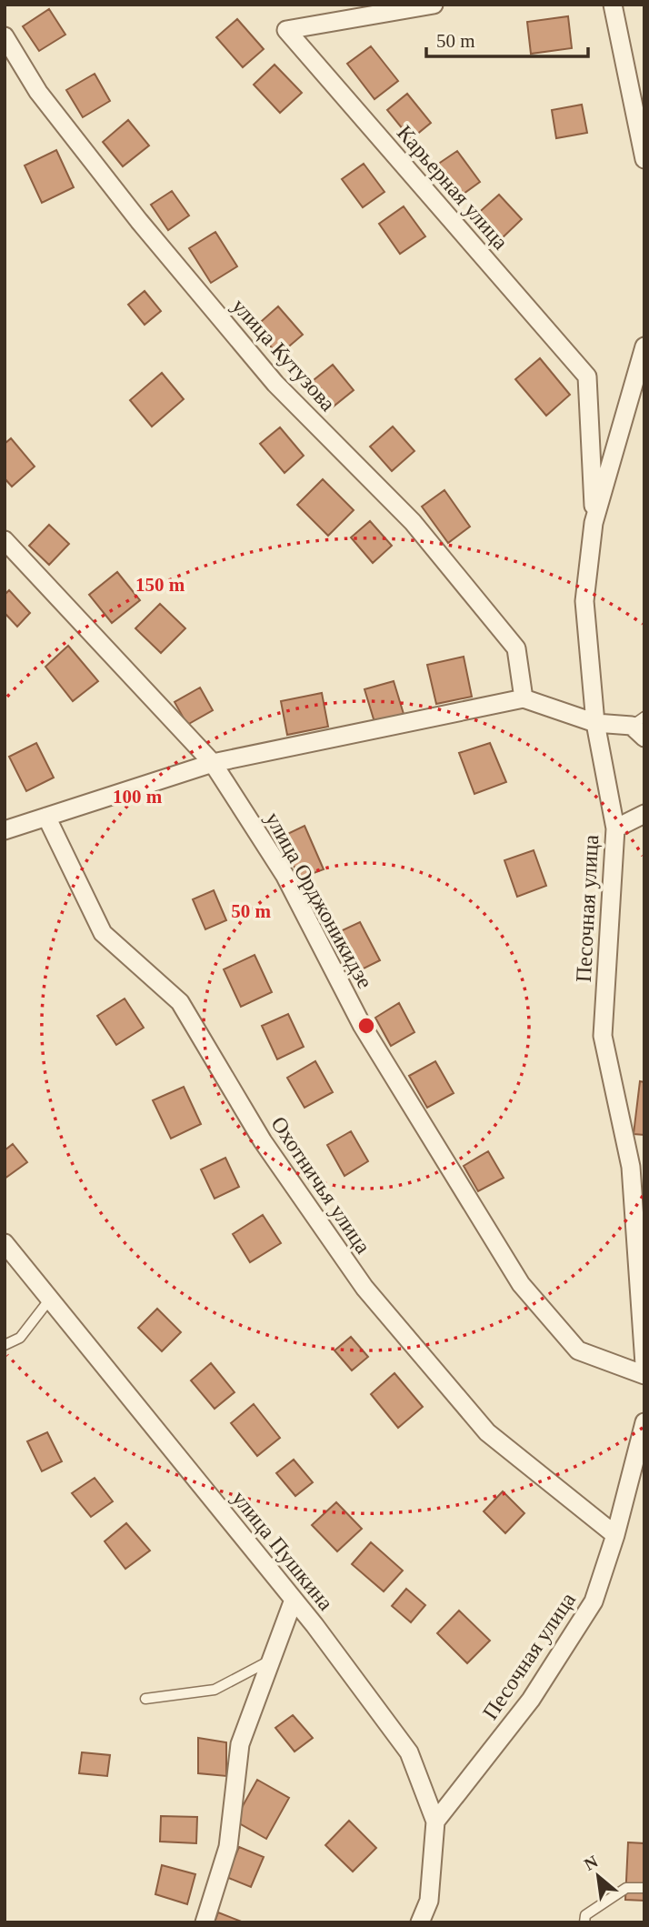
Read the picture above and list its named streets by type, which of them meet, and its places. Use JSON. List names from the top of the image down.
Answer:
{
  "streets": {
    "street": [
      "Карьерная улица",
      "улица Кутузова",
      "улица Орджоникидзе",
      "Песочная улица",
      "Охотничья улица",
      "улица Пушкина"
    ]
  },
  "crossings": [
    ["Карьерная улица", "Песочная улица"],
    ["Песочная улица", "Охотничья улица"],
    ["Песочная улица", "улица Пушкина"]
  ],
  "scale_bar": "50 m",
  "north": "top left",
  "rings": ["150 m", "100 m", "50 m"]
}
